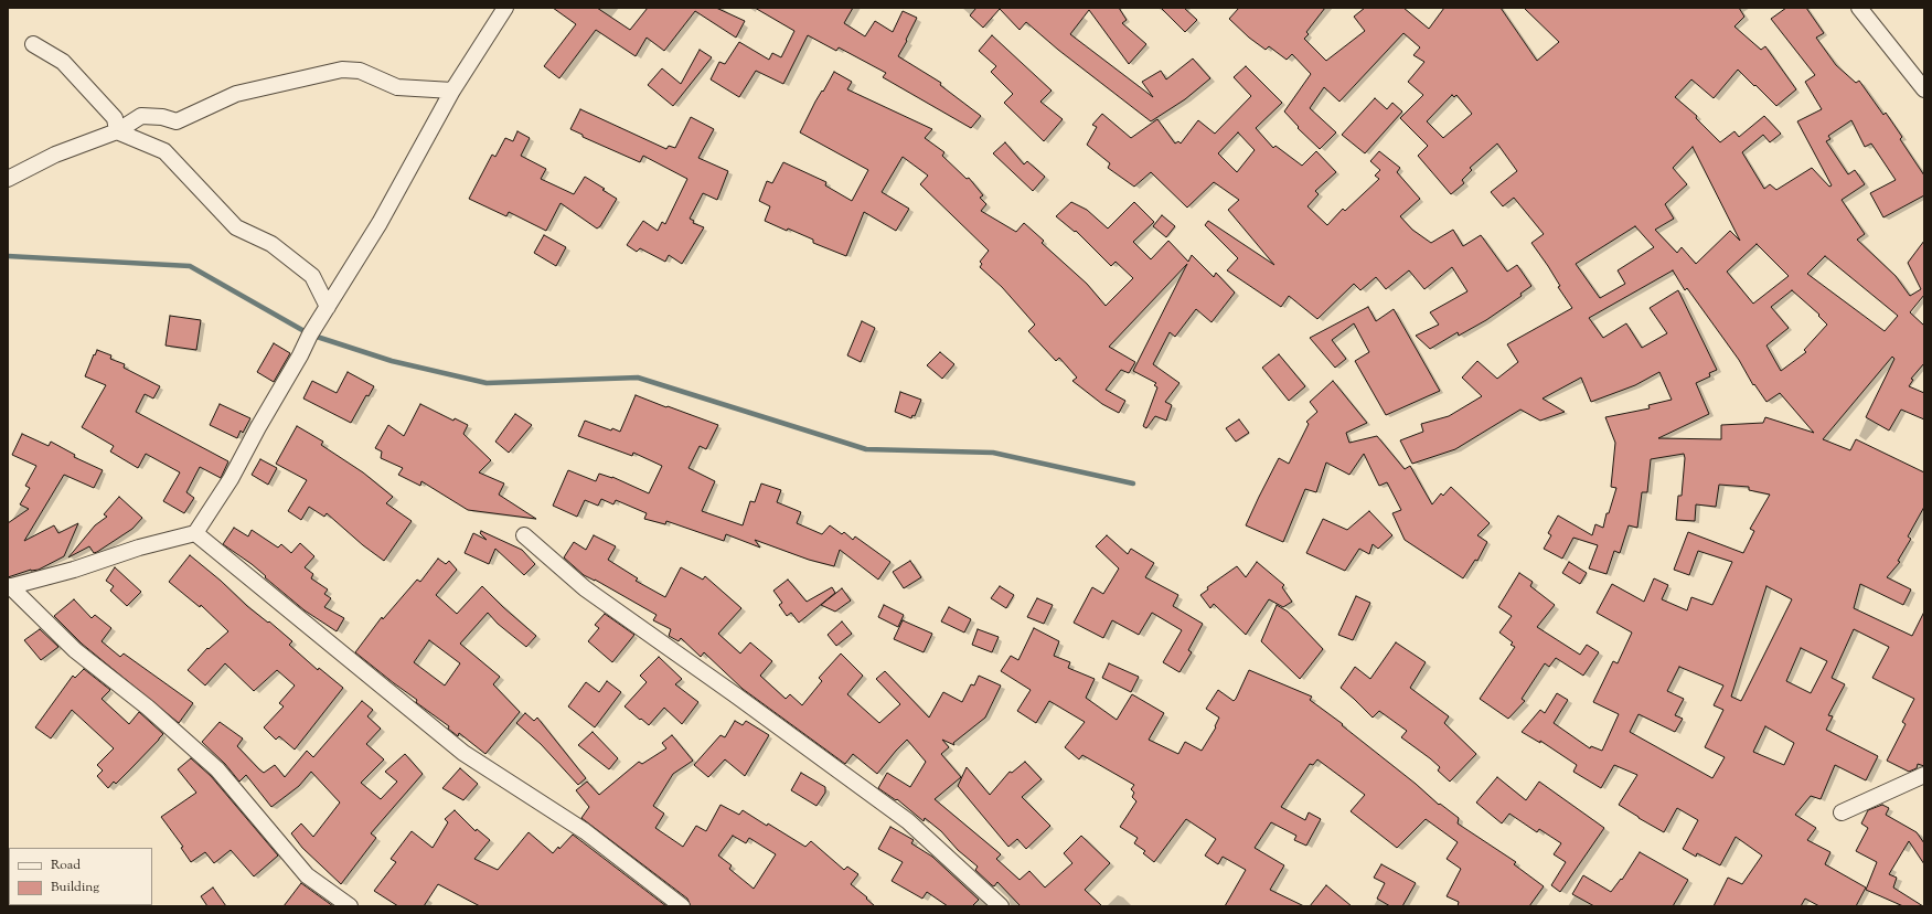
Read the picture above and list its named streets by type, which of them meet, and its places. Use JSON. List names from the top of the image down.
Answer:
{
  "legend": ["Road", "Building"]
}
